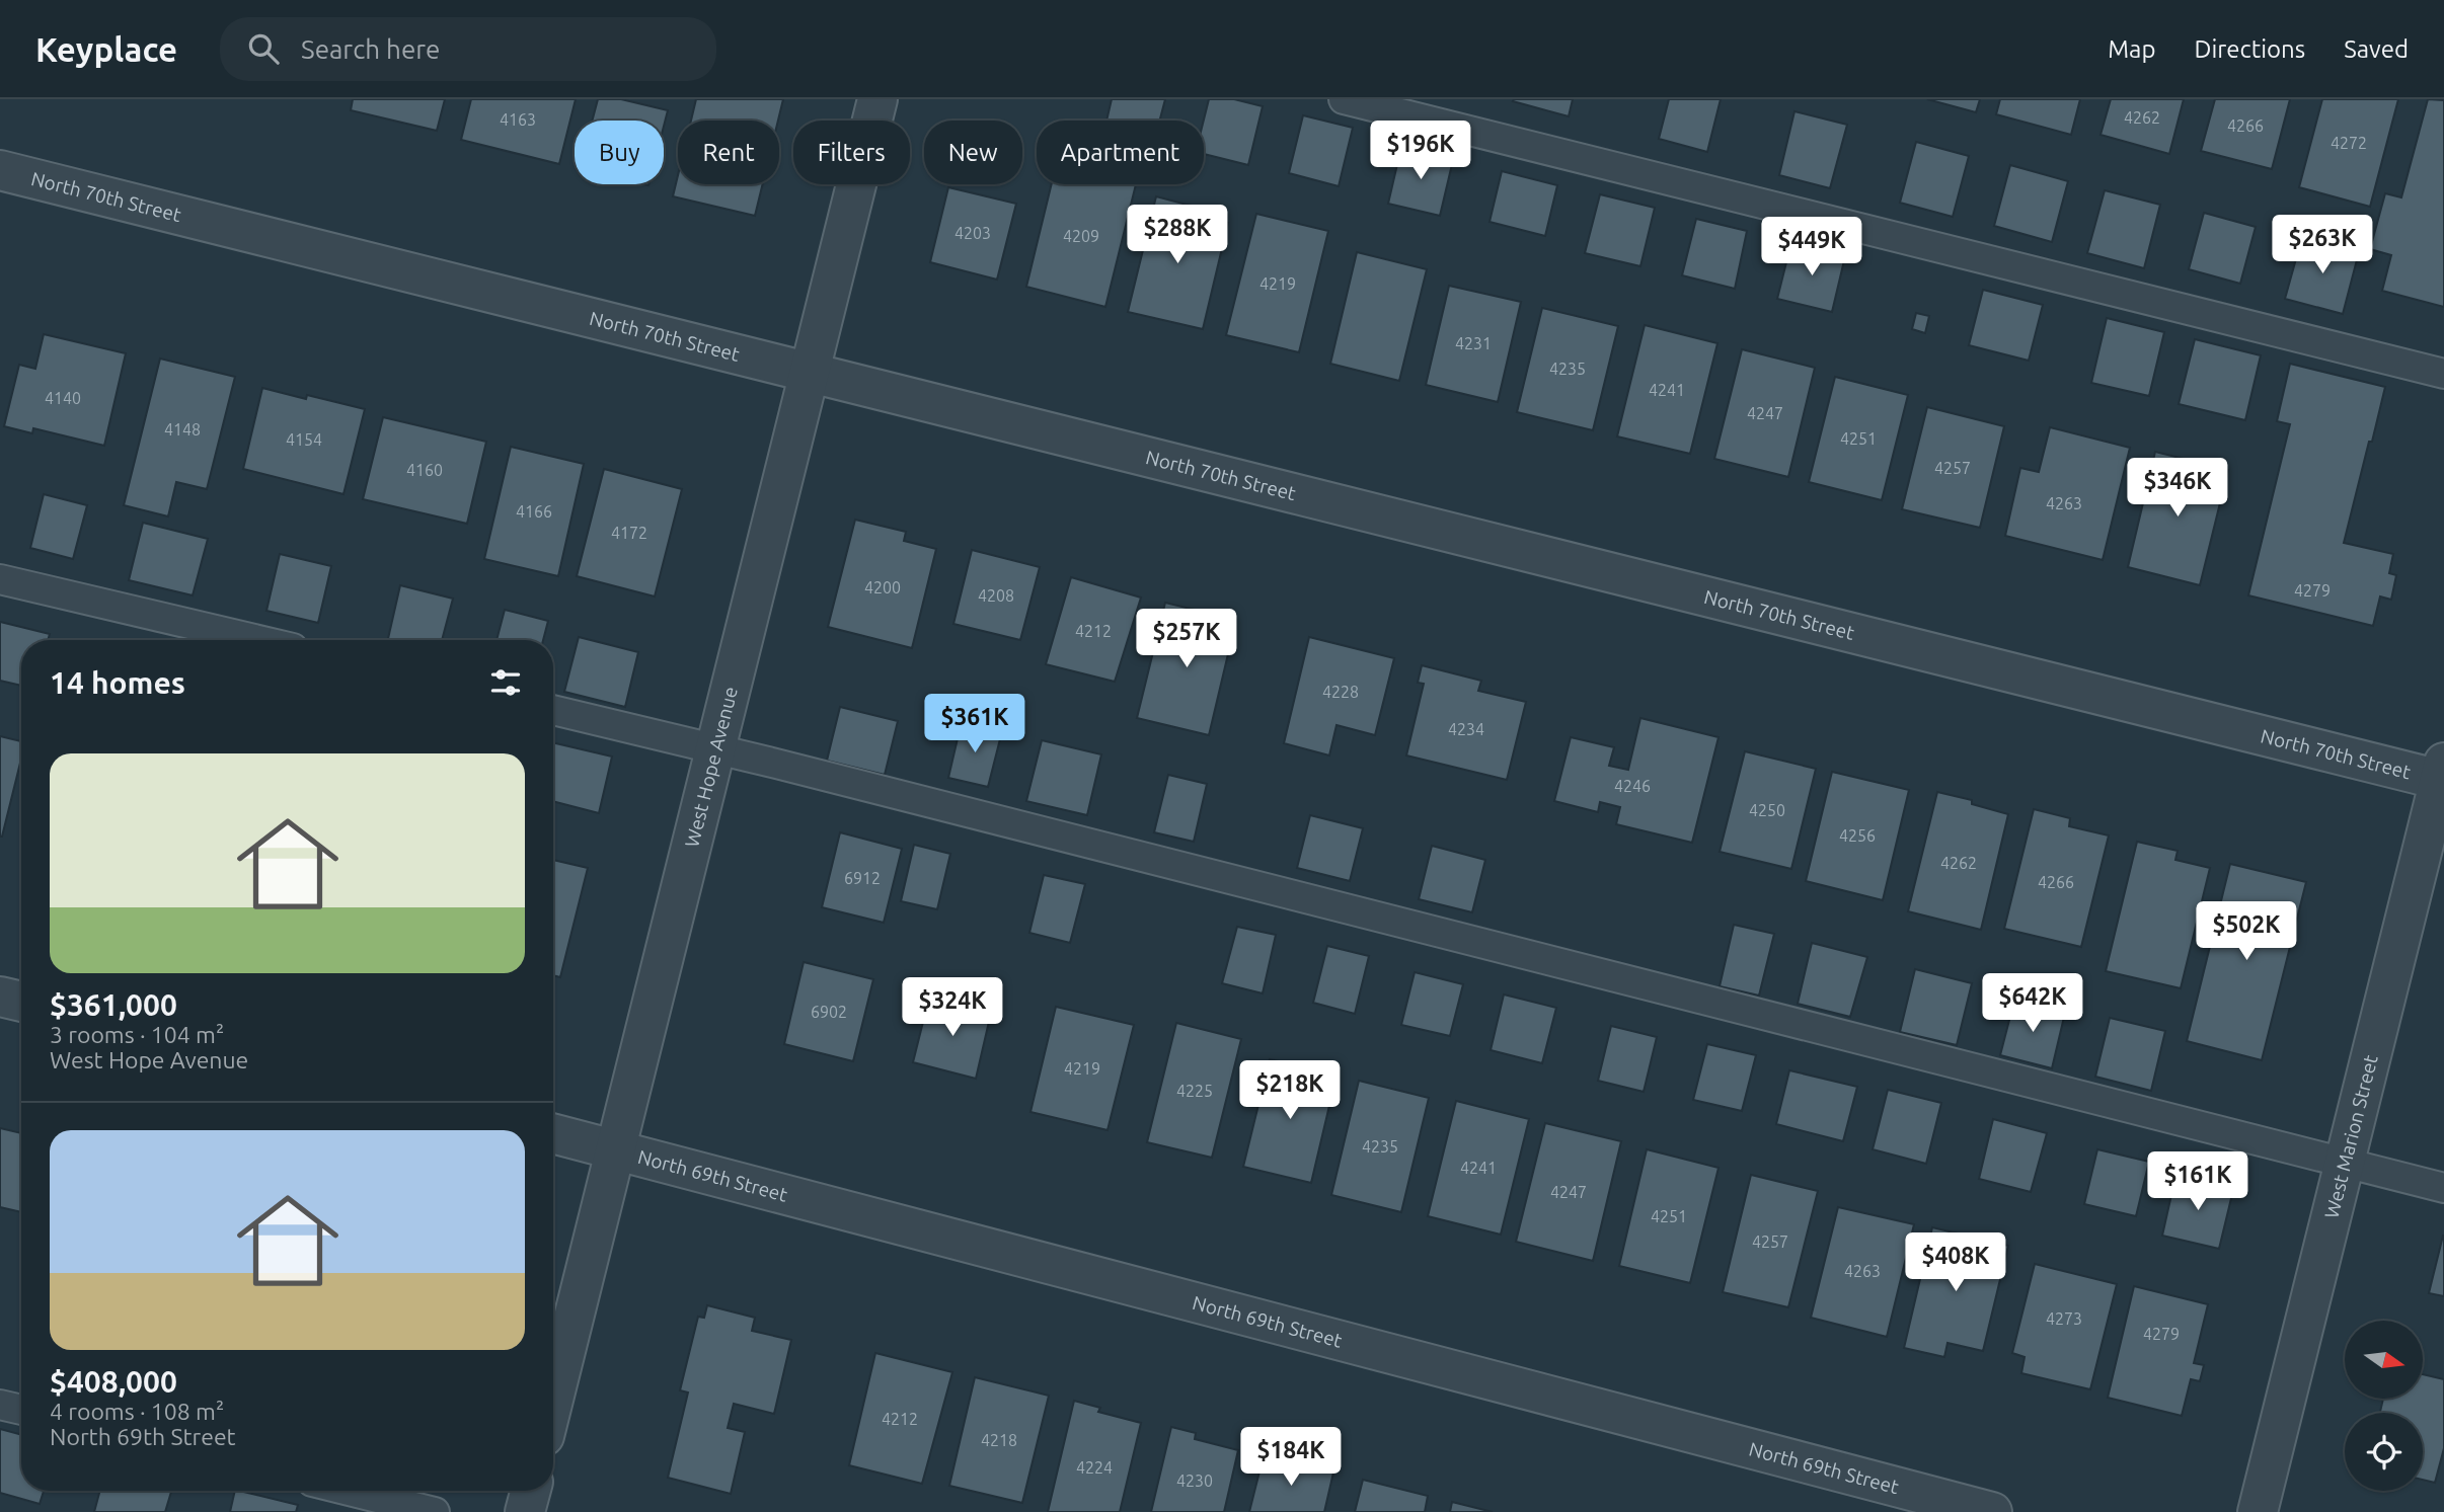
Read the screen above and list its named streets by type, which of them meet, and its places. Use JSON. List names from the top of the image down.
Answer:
{
  "streets": {
    "street": [
      "North 70th Street",
      "West Hope Avenue",
      "West Marion Street",
      "North 69th Street"
    ]
  },
  "crossings": [
    ["North 70th Street", "West Hope Avenue"],
    ["North 70th Street", "West Marion Street"],
    ["West Hope Avenue", "North 69th Street"]
  ],
  "house_numbers": [
    "4262",
    "4163",
    "4266",
    "4272",
    "4203",
    "4209",
    "4219",
    "4231",
    "4235",
    "4241",
    "4140",
    "4247",
    "4148",
    "4251",
    "4154",
    "4257",
    "4160",
    "4263",
    "4166",
    "4172",
    "4200",
    "4279",
    "4208",
    "4212",
    "4228",
    "4234",
    "4246",
    "4250",
    "4256",
    "4262",
    "6912",
    "4266",
    "6902",
    "4219",
    "4225",
    "4235",
    "4241",
    "4247",
    "4251",
    "4257",
    "4263",
    "4273",
    "4279",
    "4212",
    "4218",
    "4224",
    "4230"
  ],
  "north": "right",
  "page": {
    "header": "Keyplace",
    "search": "Search here",
    "nav": ["Map", "Directions", "Saved"],
    "price": [
      "$196K",
      "$288K",
      "$263K",
      "$449K",
      "$346K",
      "$257K",
      "$361K",
      "$502K",
      "$642K",
      "$324K",
      "$218K",
      "$161K",
      "$408K",
      "$184K"
    ],
    "chip": [
      "Buy",
      "Rent",
      "Filters",
      "New",
      "Apartment"
    ],
    "heading": "14 homes",
    "list": [
      {
        "name": "$361,000",
        "note": "3 rooms · 104 m² · West Hope Avenue"
      },
      {
        "name": "$408,000",
        "note": "4 rooms · 108 m² · North 69th Street"
      }
    ]
  }
}
